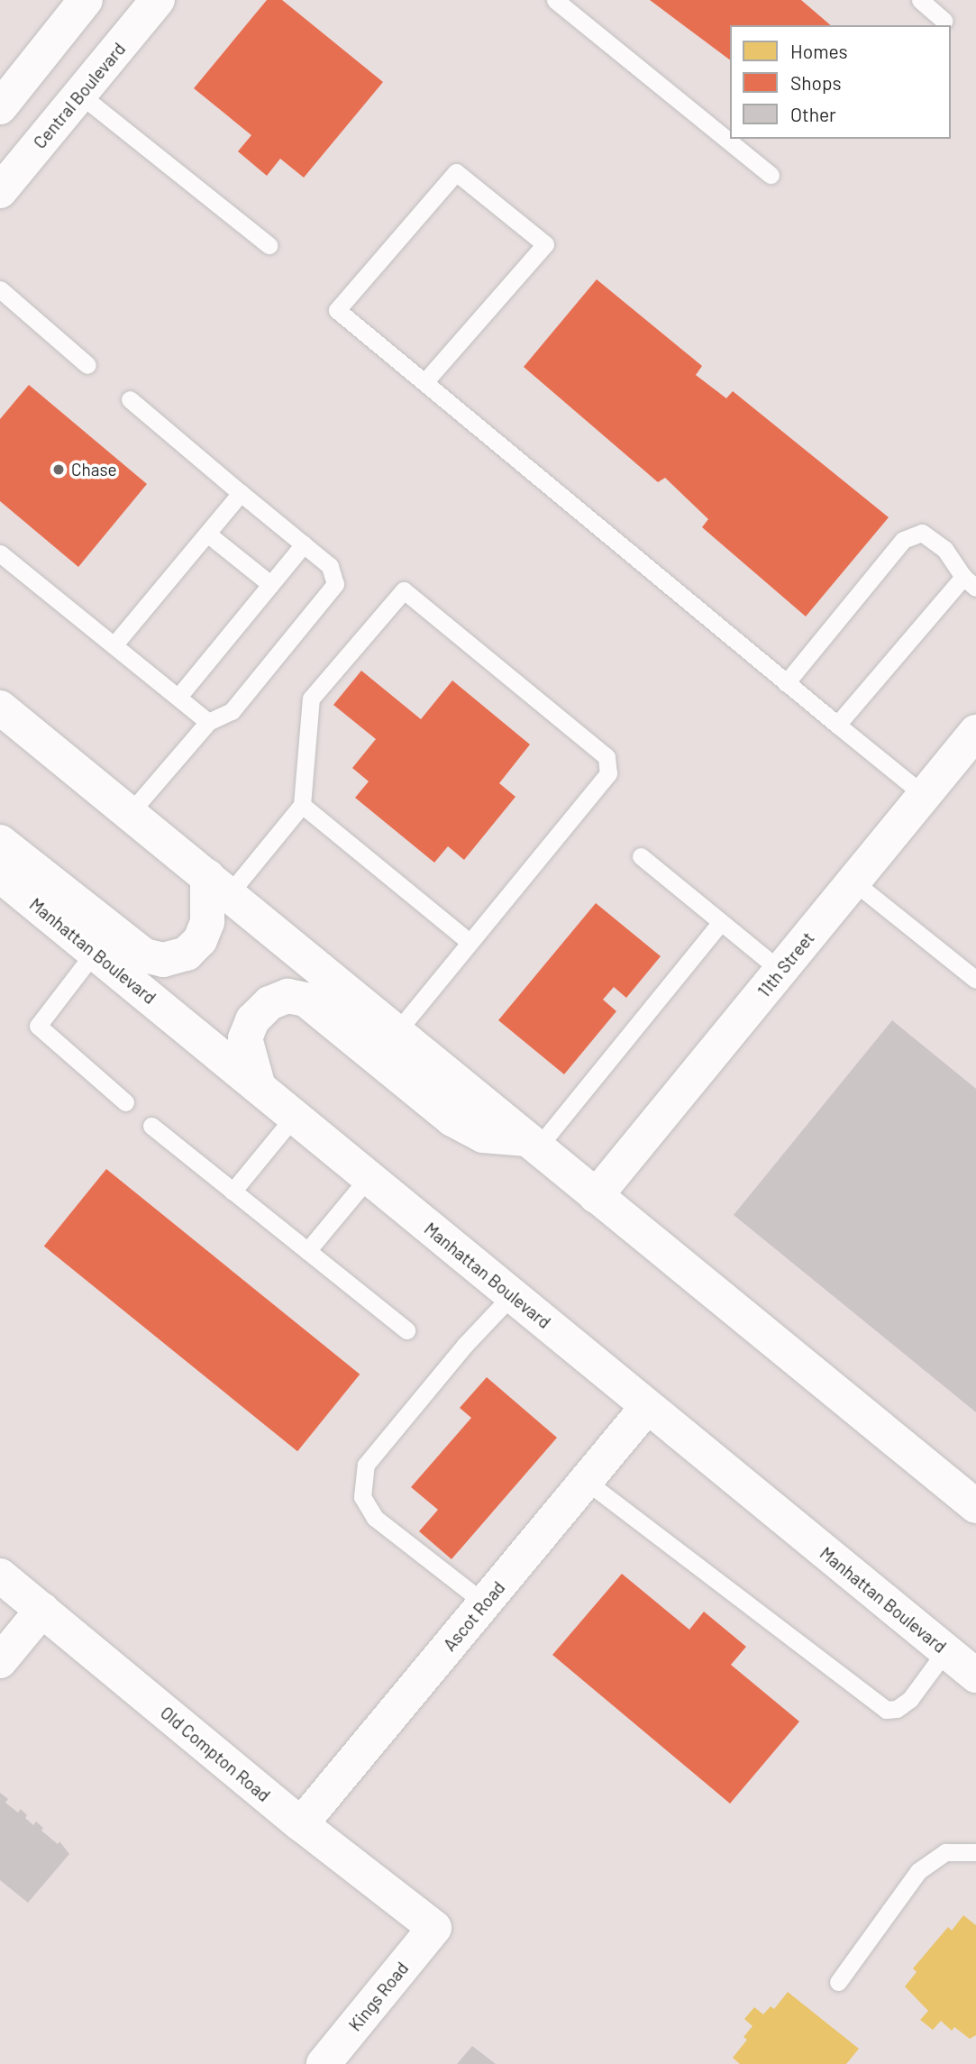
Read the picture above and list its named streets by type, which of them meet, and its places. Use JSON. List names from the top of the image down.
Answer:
{
  "streets": {
    "street": [
      "Central Boulevard",
      "Manhattan Boulevard",
      "11th Street",
      "Ascot Road",
      "Old Compton Road",
      "Kings Road"
    ]
  },
  "crossings": [
    ["Manhattan Boulevard", "Ascot Road"],
    ["Ascot Road", "Old Compton Road"],
    ["Old Compton Road", "Kings Road"]
  ],
  "places": ["Chase"],
  "legend": ["Homes", "Shops", "Other"]
}
